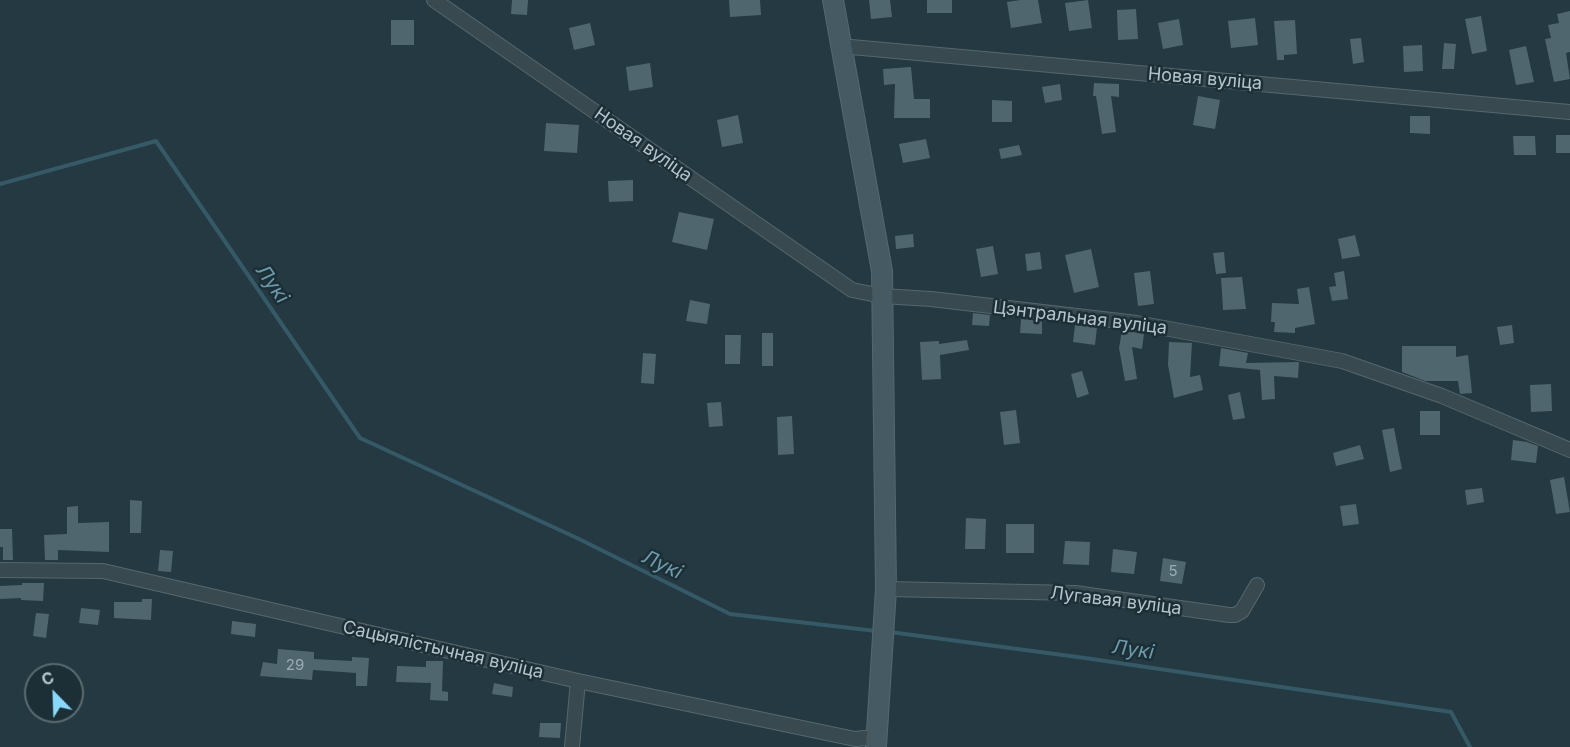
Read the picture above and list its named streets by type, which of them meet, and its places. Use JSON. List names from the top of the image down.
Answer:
{
  "streets": {
    "street": [
      "Новая вуліца",
      "Цэнтральная вуліца",
      "Лугавая вуліца",
      "Сацыялістычная вуліца"
    ]
  },
  "crossings": [
    ["Новая вуліца", "Цэнтральная вуліца"]
  ],
  "water": ["Лукі"],
  "house_numbers": ["5", "29"],
  "north": "top left"
}
